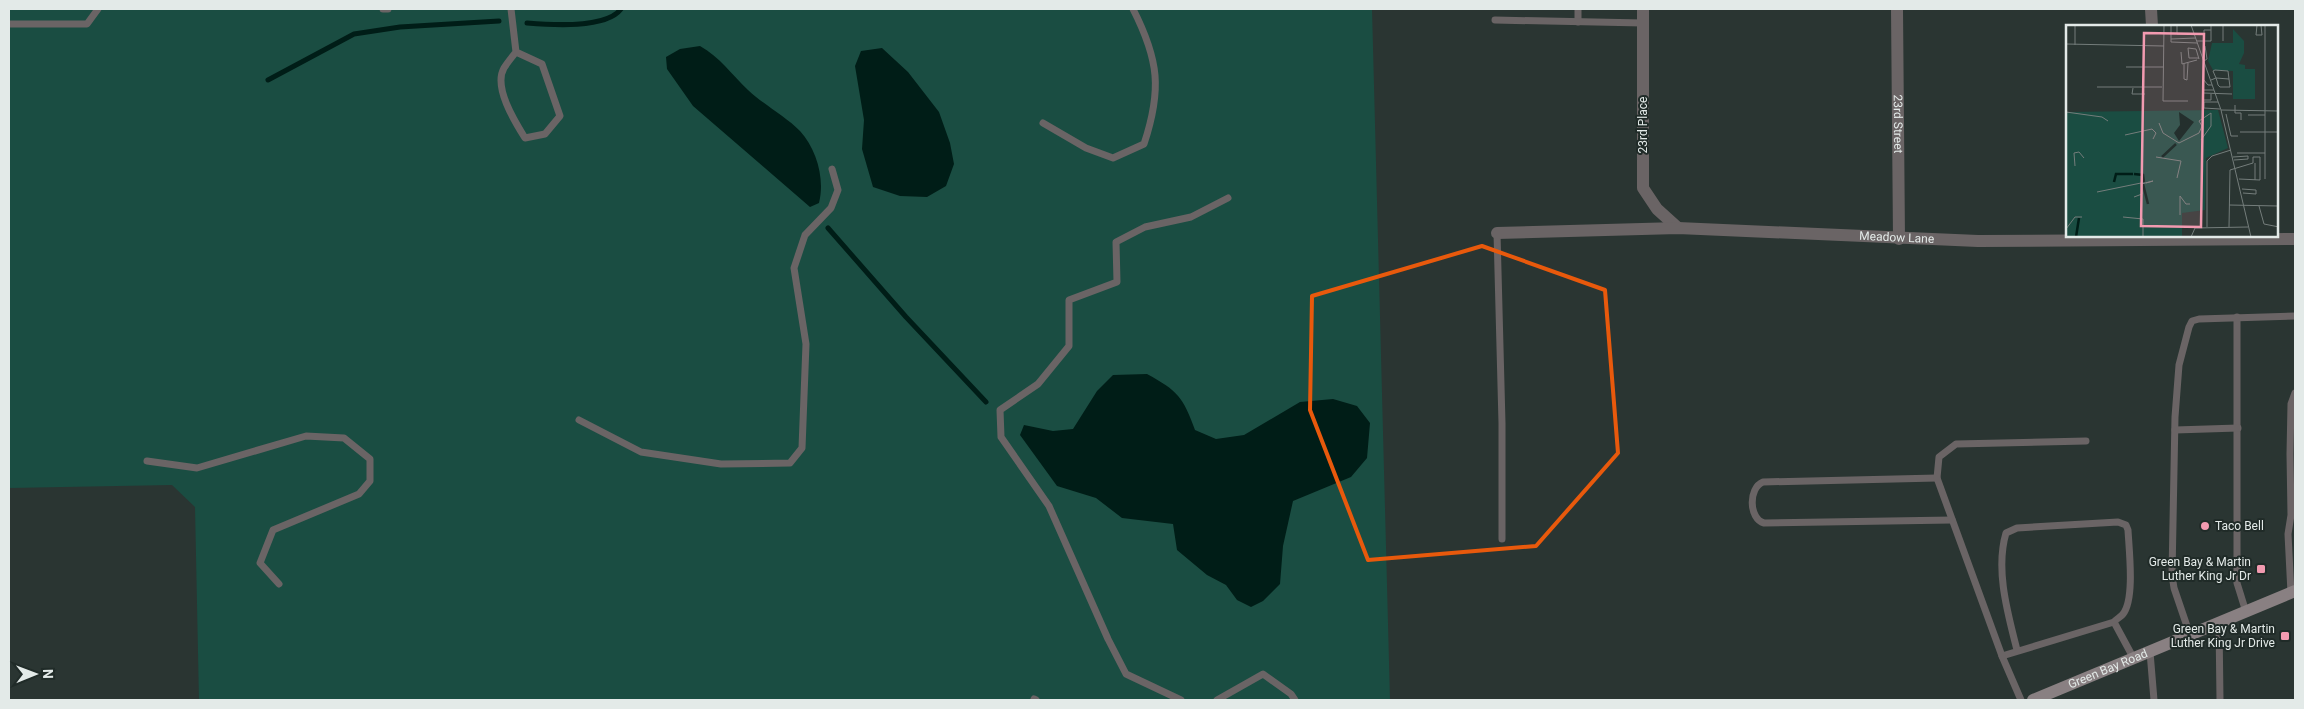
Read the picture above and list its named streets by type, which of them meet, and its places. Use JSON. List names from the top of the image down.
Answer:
{
  "streets": {
    "main road": ["Green Bay Road"],
    "street": ["23rd Street", "23rd Place", "Meadow Lane"]
  },
  "crossings": [
    ["23rd Street", "Meadow Lane"],
    ["23rd Place", "Meadow Lane"]
  ],
  "places": {
    "other": ["Taco Bell"],
    "transit": ["Green Bay & Martin Luther King Jr Dr", "Green Bay & Martin Luther King Jr Drive"]
  },
  "north": "right"
}
